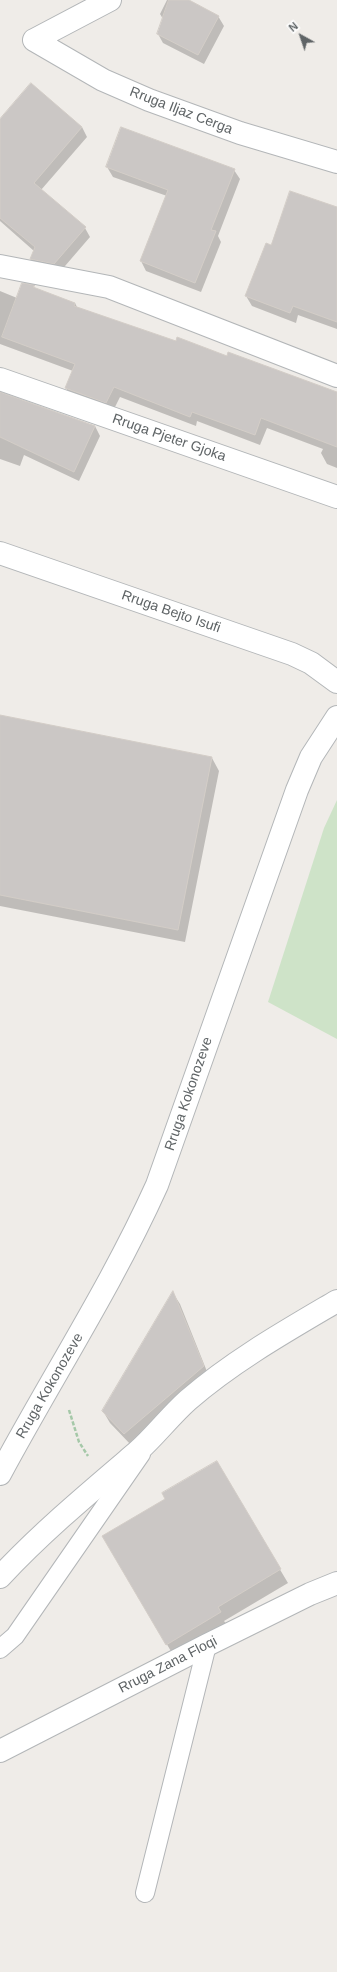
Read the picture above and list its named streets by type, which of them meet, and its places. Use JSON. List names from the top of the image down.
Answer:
{
  "streets": {
    "street": [
      "Rruga Iljaz Cerga",
      "Rruga Pjeter Gjoka",
      "Rruga Bejto Isufi",
      "Rruga Kokonozeve",
      "Rruga Zana Floqi"
    ]
  },
  "north": "top left"
}
